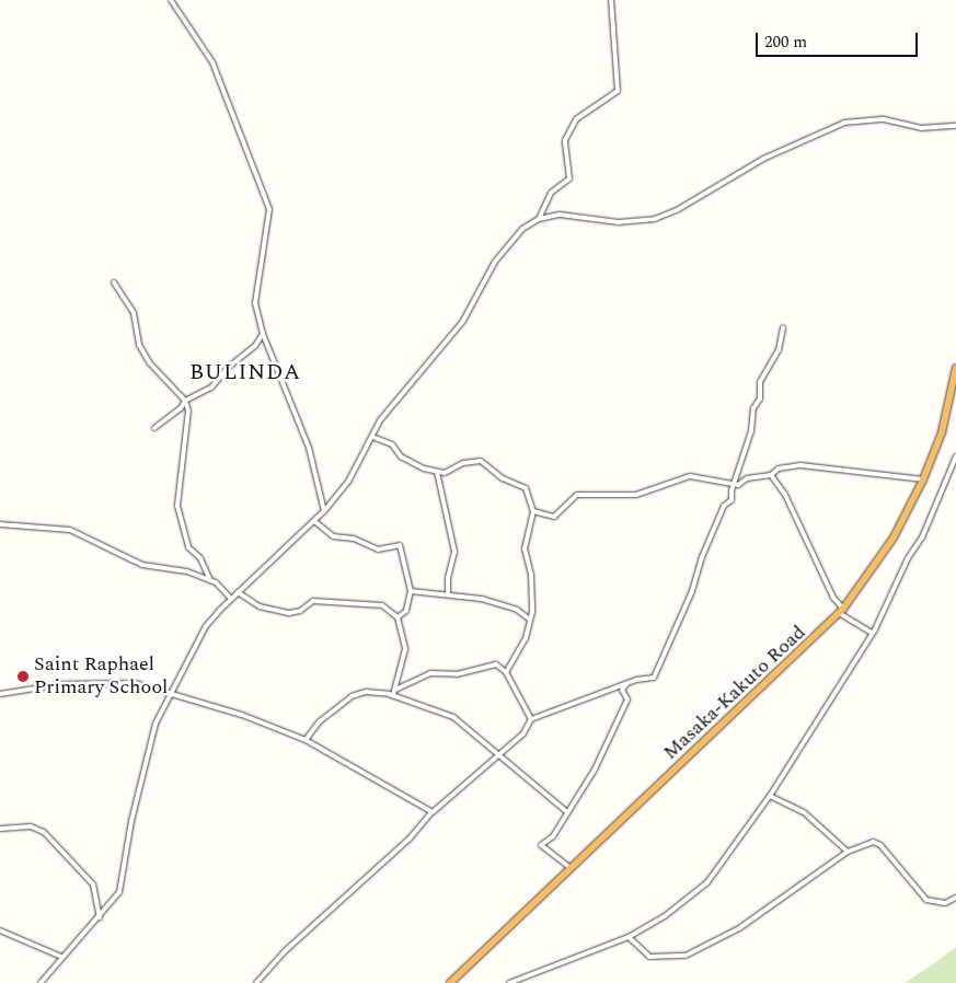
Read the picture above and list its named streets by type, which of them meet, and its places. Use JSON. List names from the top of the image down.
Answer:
{
  "streets": {
    "highway": ["Masaka-Kakuto Road"]
  },
  "districts": ["BULINDA"],
  "places": ["Saint Raphael Primary School"],
  "scale_bar": "200 m"
}
